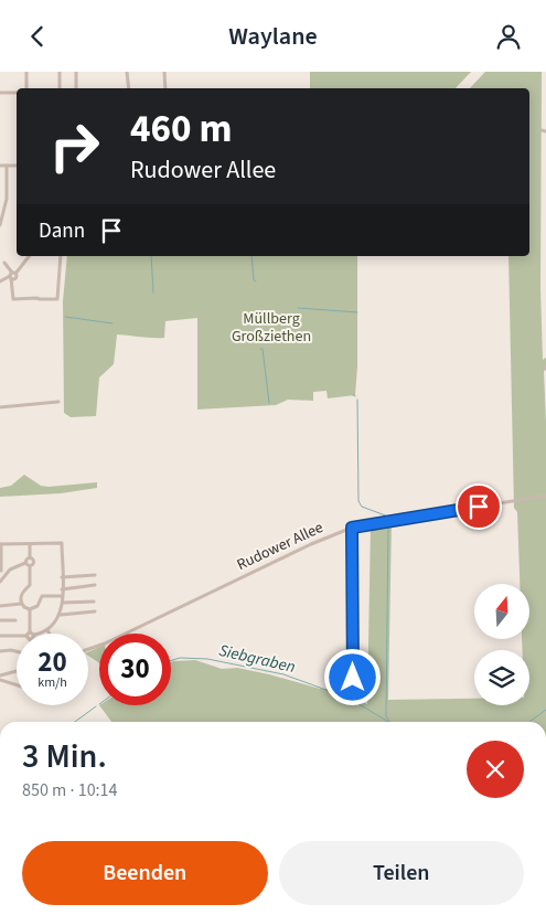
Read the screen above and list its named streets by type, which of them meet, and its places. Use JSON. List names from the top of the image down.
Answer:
{
  "streets": {
    "street": ["Rudower Allee"]
  },
  "water": ["Siebgraben"],
  "parks": ["Müllberg Großziethen"],
  "north": "top",
  "page": {
    "header": "Waylane",
    "turn": ["460 m", "Rudower Allee"],
    "then": "Dann",
    "speed": "20 km/h",
    "limit": "30",
    "heading": ["3 Min.", "850 m · 10:14"],
    "buttons": ["Beenden", "Teilen"]
  }
}
